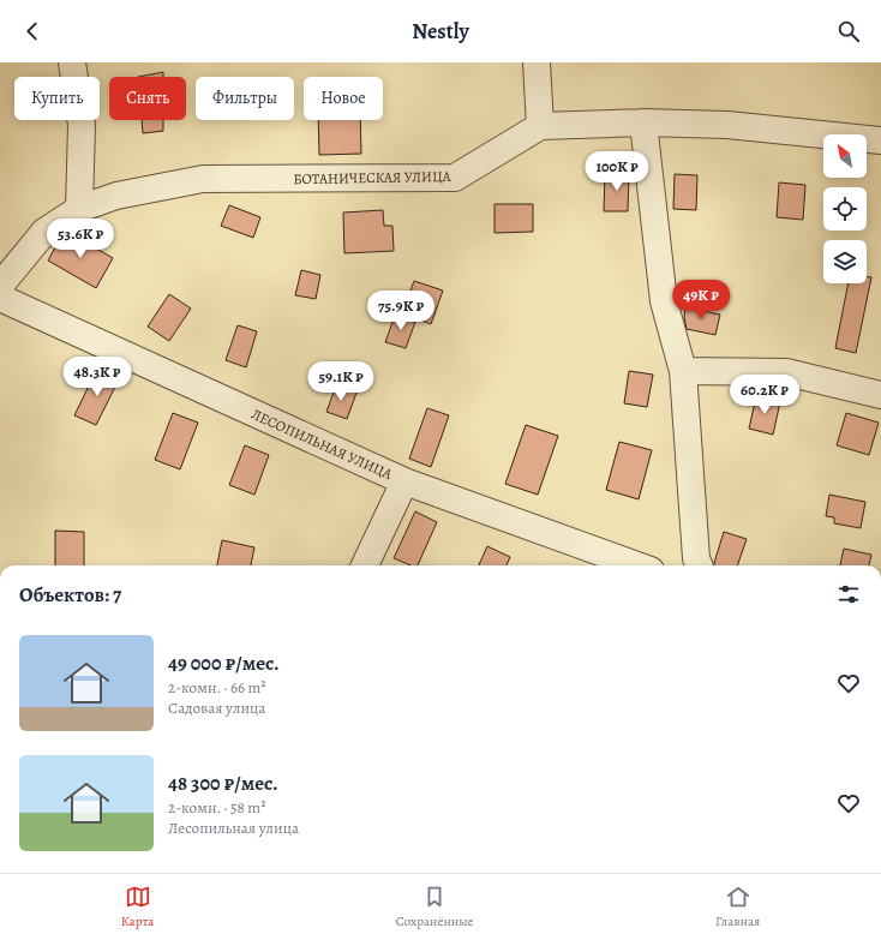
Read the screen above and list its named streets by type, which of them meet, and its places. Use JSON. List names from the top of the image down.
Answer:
{
  "streets": {
    "street": ["БОТАНИЧЕСКАЯ УЛИЦА", "ЛЕСОПИЛЬНАЯ УЛИЦА"]
  },
  "north": "top left",
  "page": {
    "header": "Nestly",
    "chip": [
      "Купить",
      "Снять",
      "Фильтры",
      "Новое"
    ],
    "price": [
      "100K ₽",
      "53.6K ₽",
      "49K ₽",
      "75.9K ₽",
      "48.3K ₽",
      "59.1K ₽",
      "60.2K ₽"
    ],
    "heading": "Объектов: 7",
    "list": [
      {
        "name": "49 000 ₽/мес.",
        "note": "2-комн. · 66 m² · Садовая улица"
      },
      {
        "name": "48 300 ₽/мес.",
        "note": "2-комн. · 58 m² · Лесопильная улица"
      }
    ],
    "tabs": ["Карта", "Сохранённые", "Главная"]
  }
}
